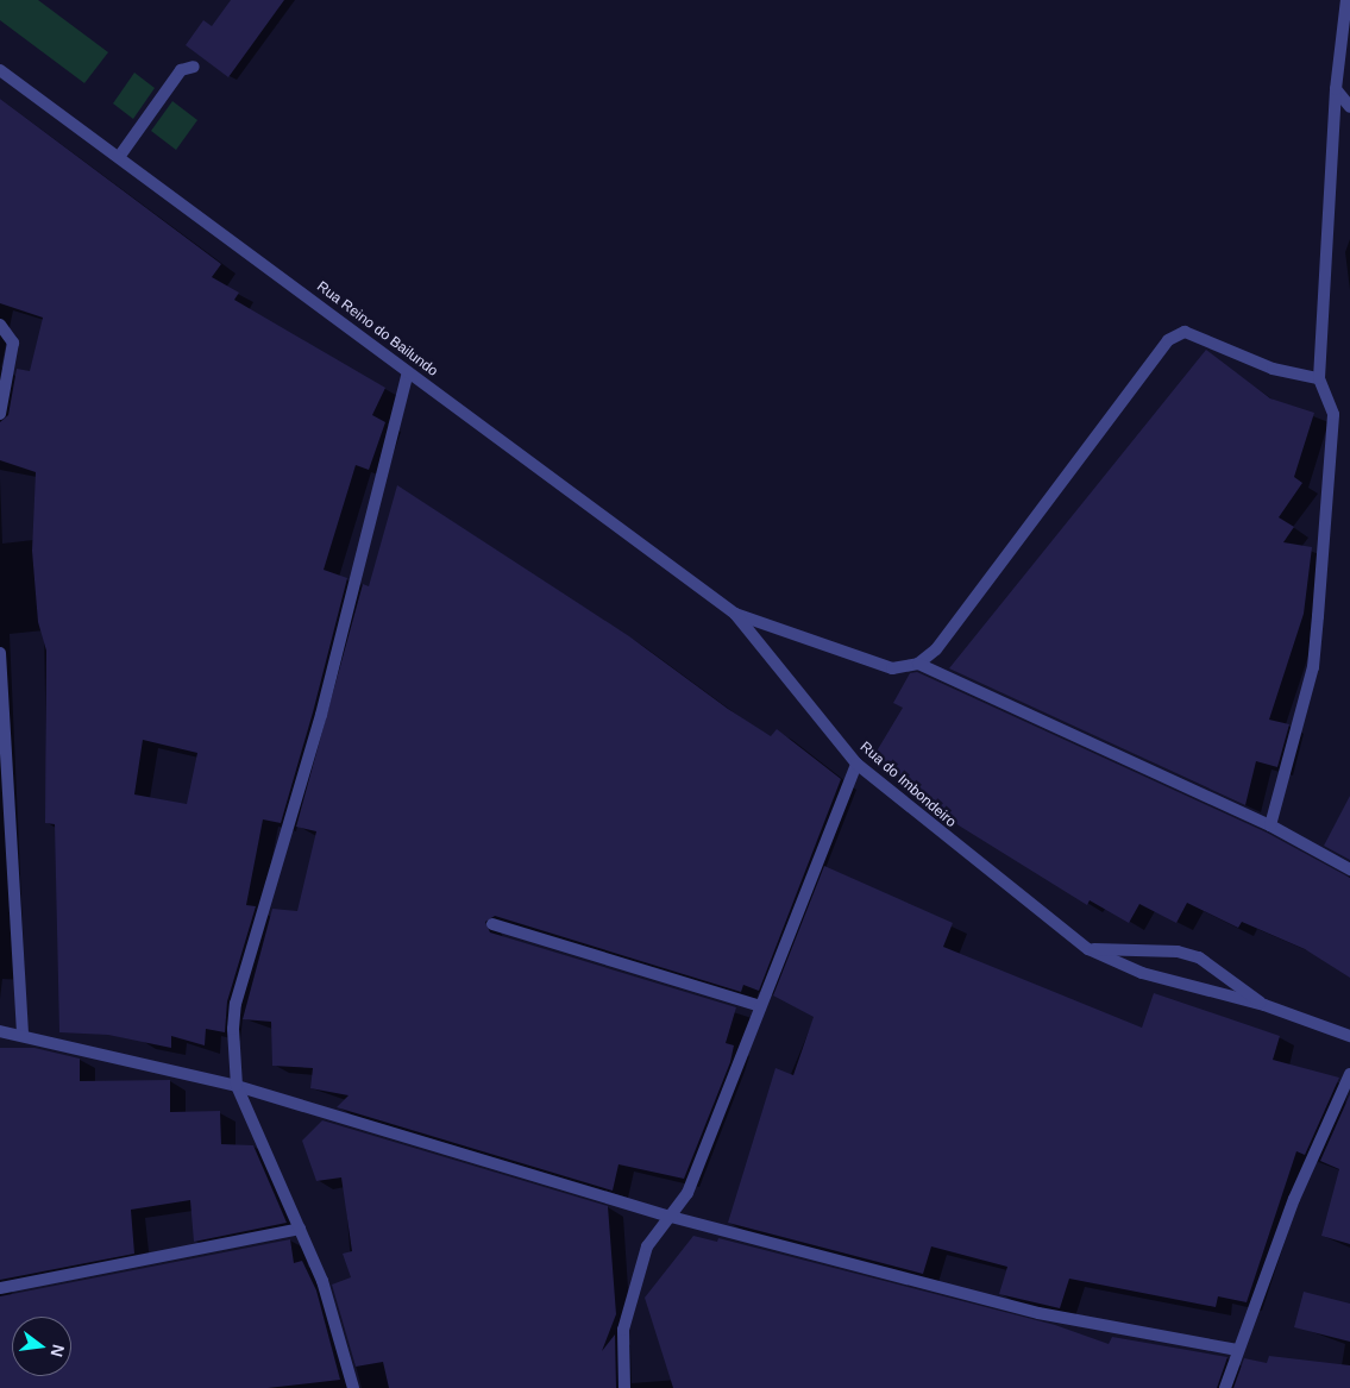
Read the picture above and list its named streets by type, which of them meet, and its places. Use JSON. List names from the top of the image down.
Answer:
{
  "streets": {
    "street": ["Rua Reino do Bailundo", "Rua do Imbondeiro"]
  },
  "crossings": [
    ["Rua Reino do Bailundo", "Rua do Imbondeiro"]
  ],
  "north": "right"
}
